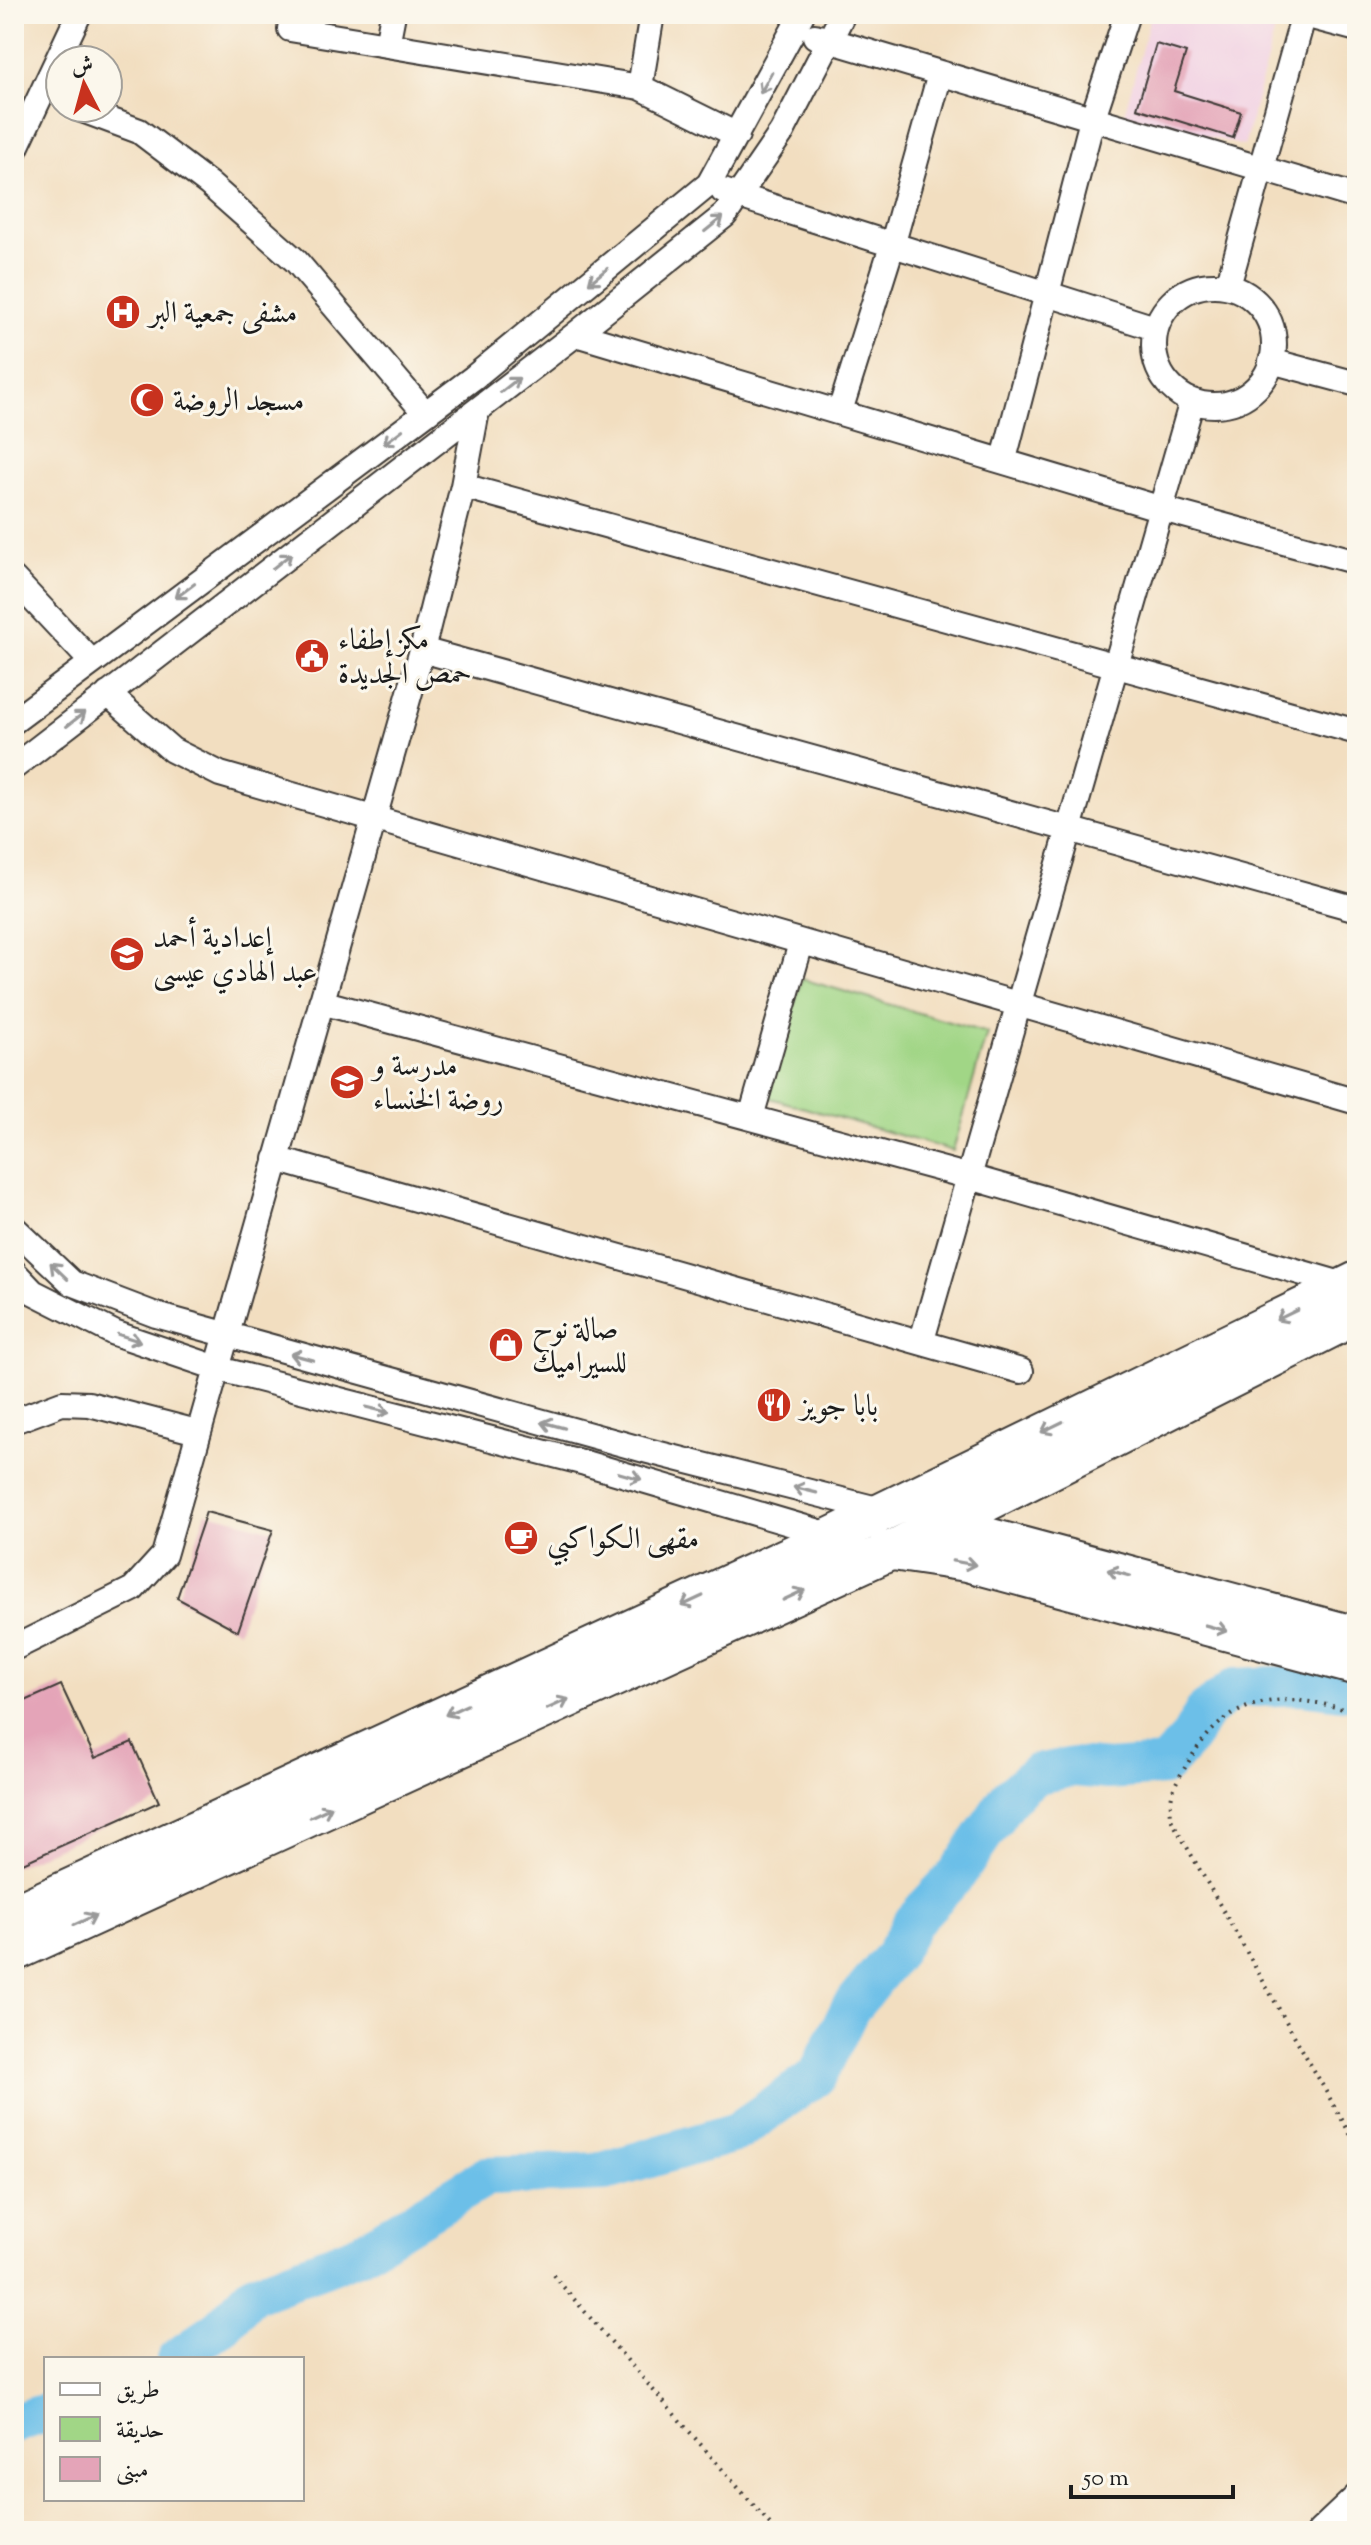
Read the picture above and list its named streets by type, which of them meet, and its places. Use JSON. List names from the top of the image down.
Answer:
{
  "places": {
    "hospital": ["مشفى جمعية البر"],
    "mosque": ["مسجد الروضة"],
    "public building": ["مكز إطفاء حمص الجديدة"],
    "school or university": ["إعدادية أحمد عبد الهادي عيسى", "مدرسة و روضة الخنساء"],
    "shop": ["صالة نوح للسيراميك"],
    "restaurant": ["بابا جويز"],
    "cafe": ["مقهى الكواكبي"]
  },
  "legend": ["طريق", "حديقة", "مبنى"],
  "scale_bar": "50 m",
  "north": "top"
}
